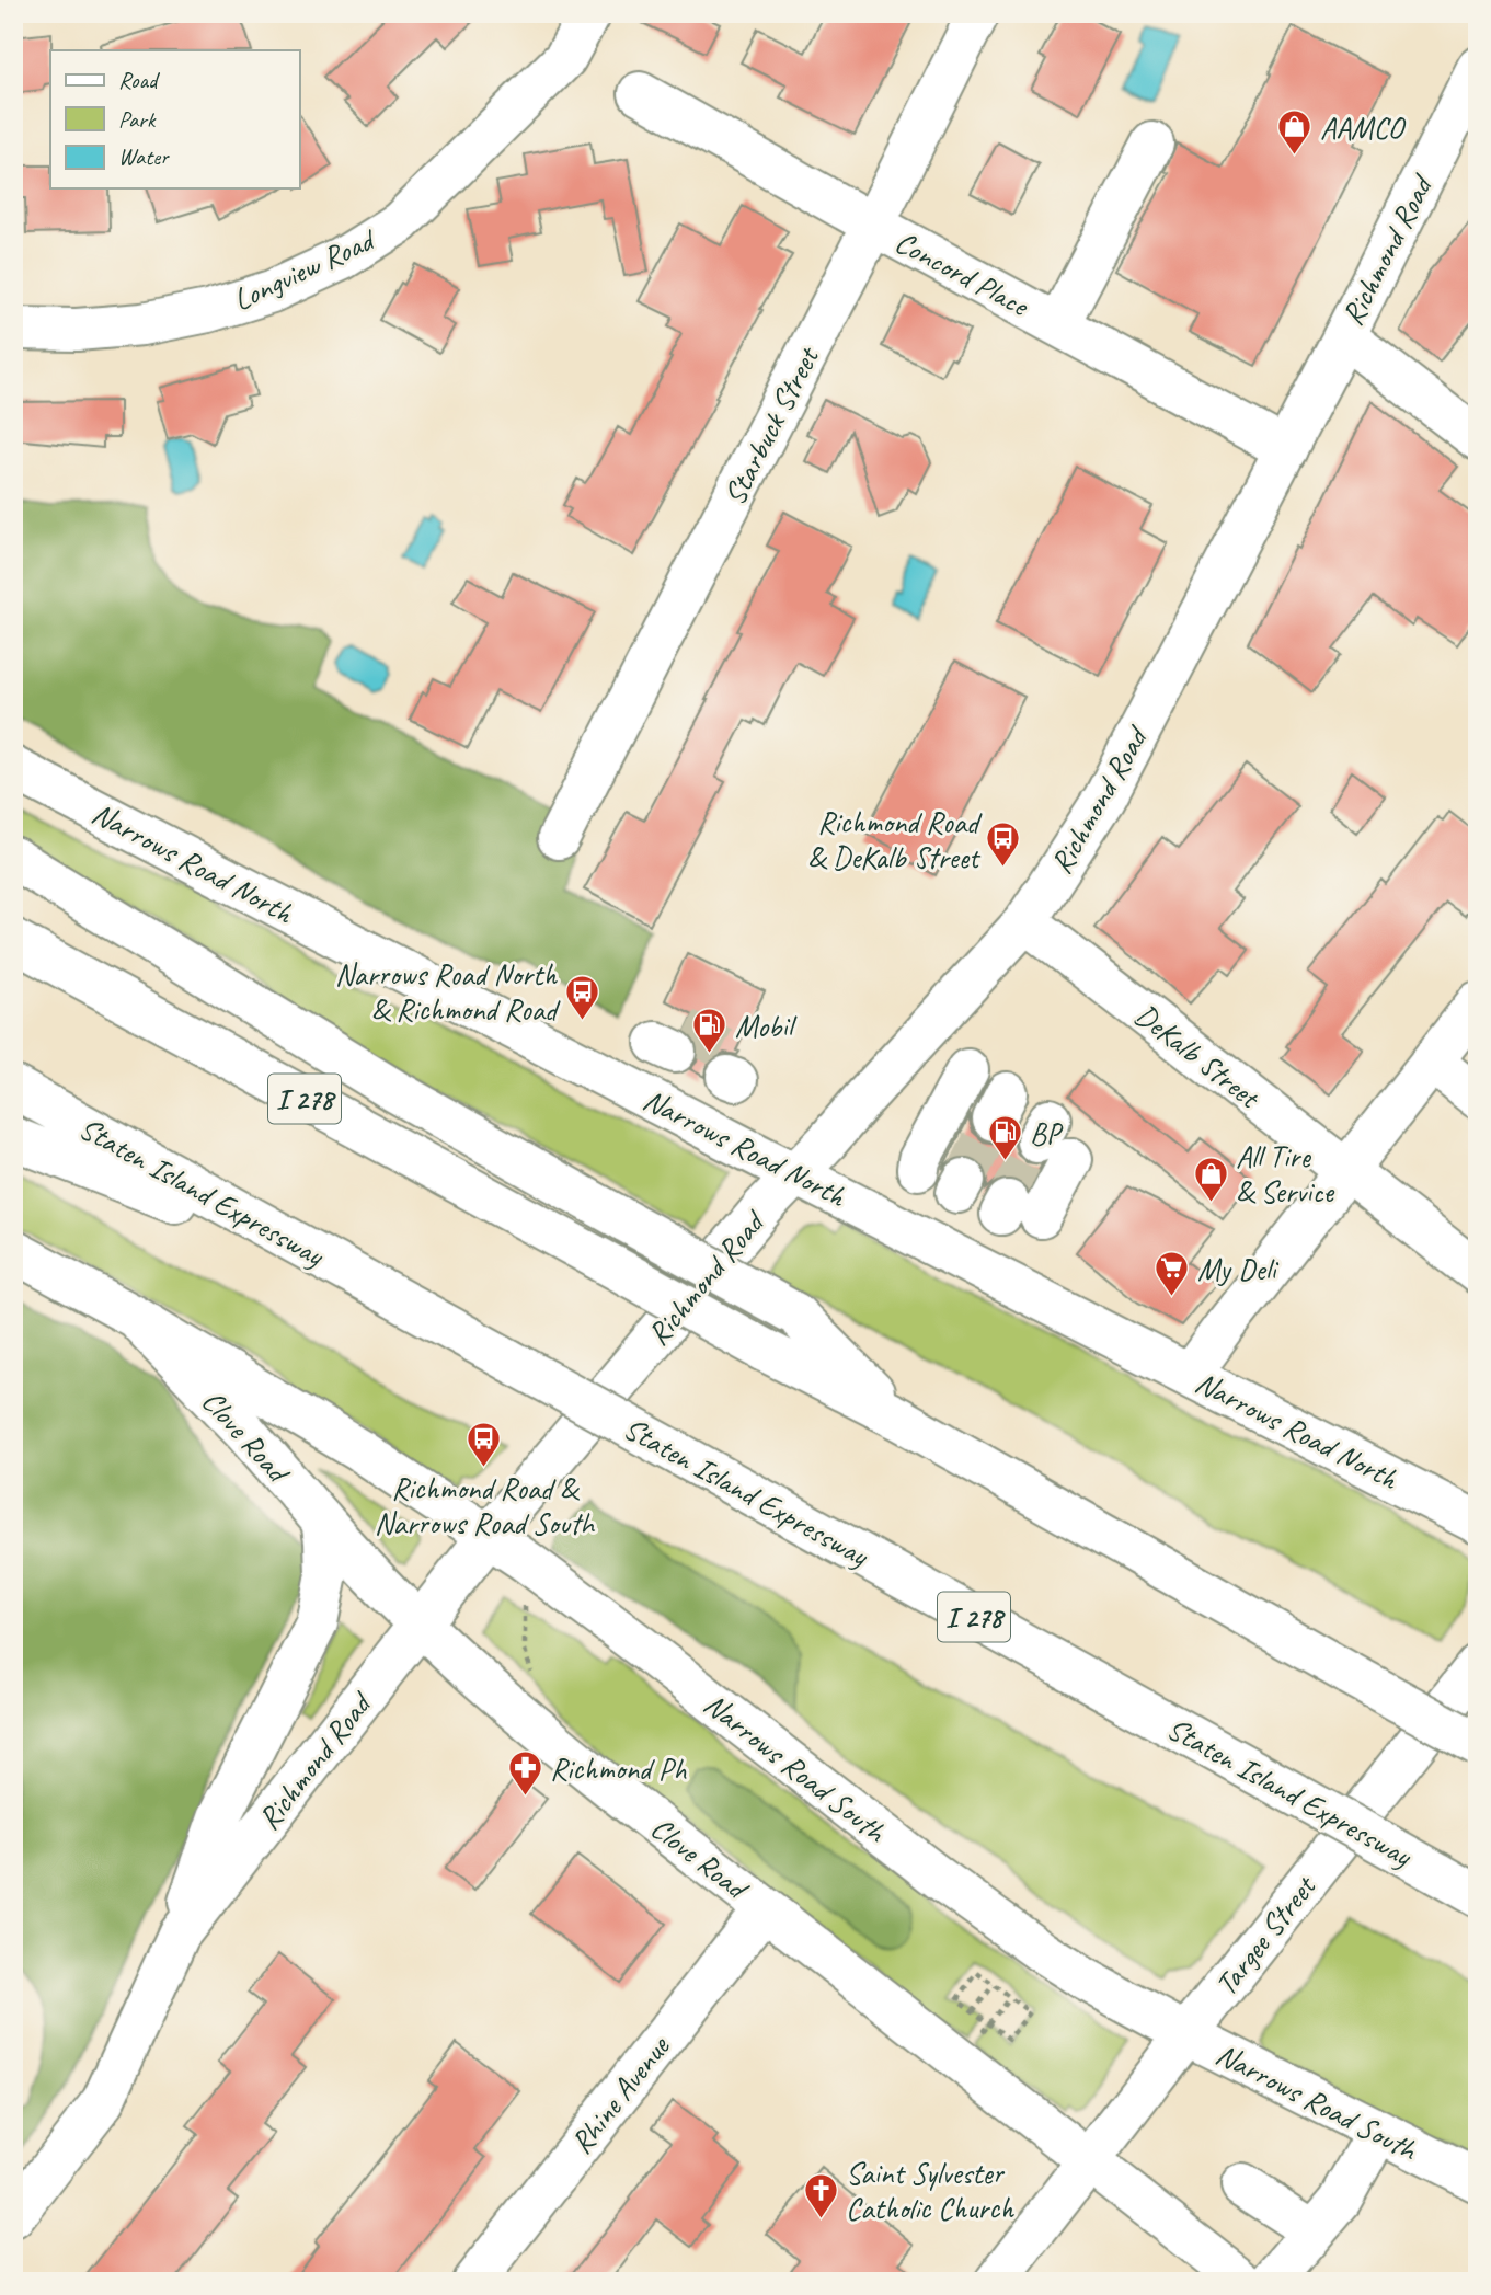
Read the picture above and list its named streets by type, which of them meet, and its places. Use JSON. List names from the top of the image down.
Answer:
{
  "streets": {
    "main road": [
      "Richmond Road",
      "Longview Road",
      "Concord Place",
      "Starbuck Street",
      "Narrows Road North",
      "DeKalb Street",
      "I 278",
      "Staten Island Expressway",
      "Clove Road",
      "Narrows Road South",
      "Targee Street",
      "Rhine Avenue"
    ]
  },
  "crossings": [
    ["Richmond Road", "Concord Place"],
    ["Richmond Road", "Narrows Road North"],
    ["Richmond Road", "DeKalb Street"],
    ["Richmond Road", "Clove Road"],
    ["Richmond Road", "Narrows Road South"],
    ["Concord Place", "Starbuck Street"],
    ["Clove Road", "Narrows Road South"],
    ["Clove Road", "Targee Street"],
    ["Clove Road", "Rhine Avenue"],
    ["Narrows Road South", "Targee Street"]
  ],
  "places": {
    "shop": ["AAMCO", "All Tire & Service"],
    "bus stop": ["Richmond Road & DeKalb Street", "Narrows Road North & Richmond Road", "Richmond Road & Narrows Road South"],
    "fuel station": ["Mobil", "BP"],
    "supermarket": ["My Deli"],
    "pharmacy": ["Richmond Ph"],
    "church": ["Saint Sylvester Catholic Church"]
  },
  "legend": ["Road", "Park", "Water"]
}
